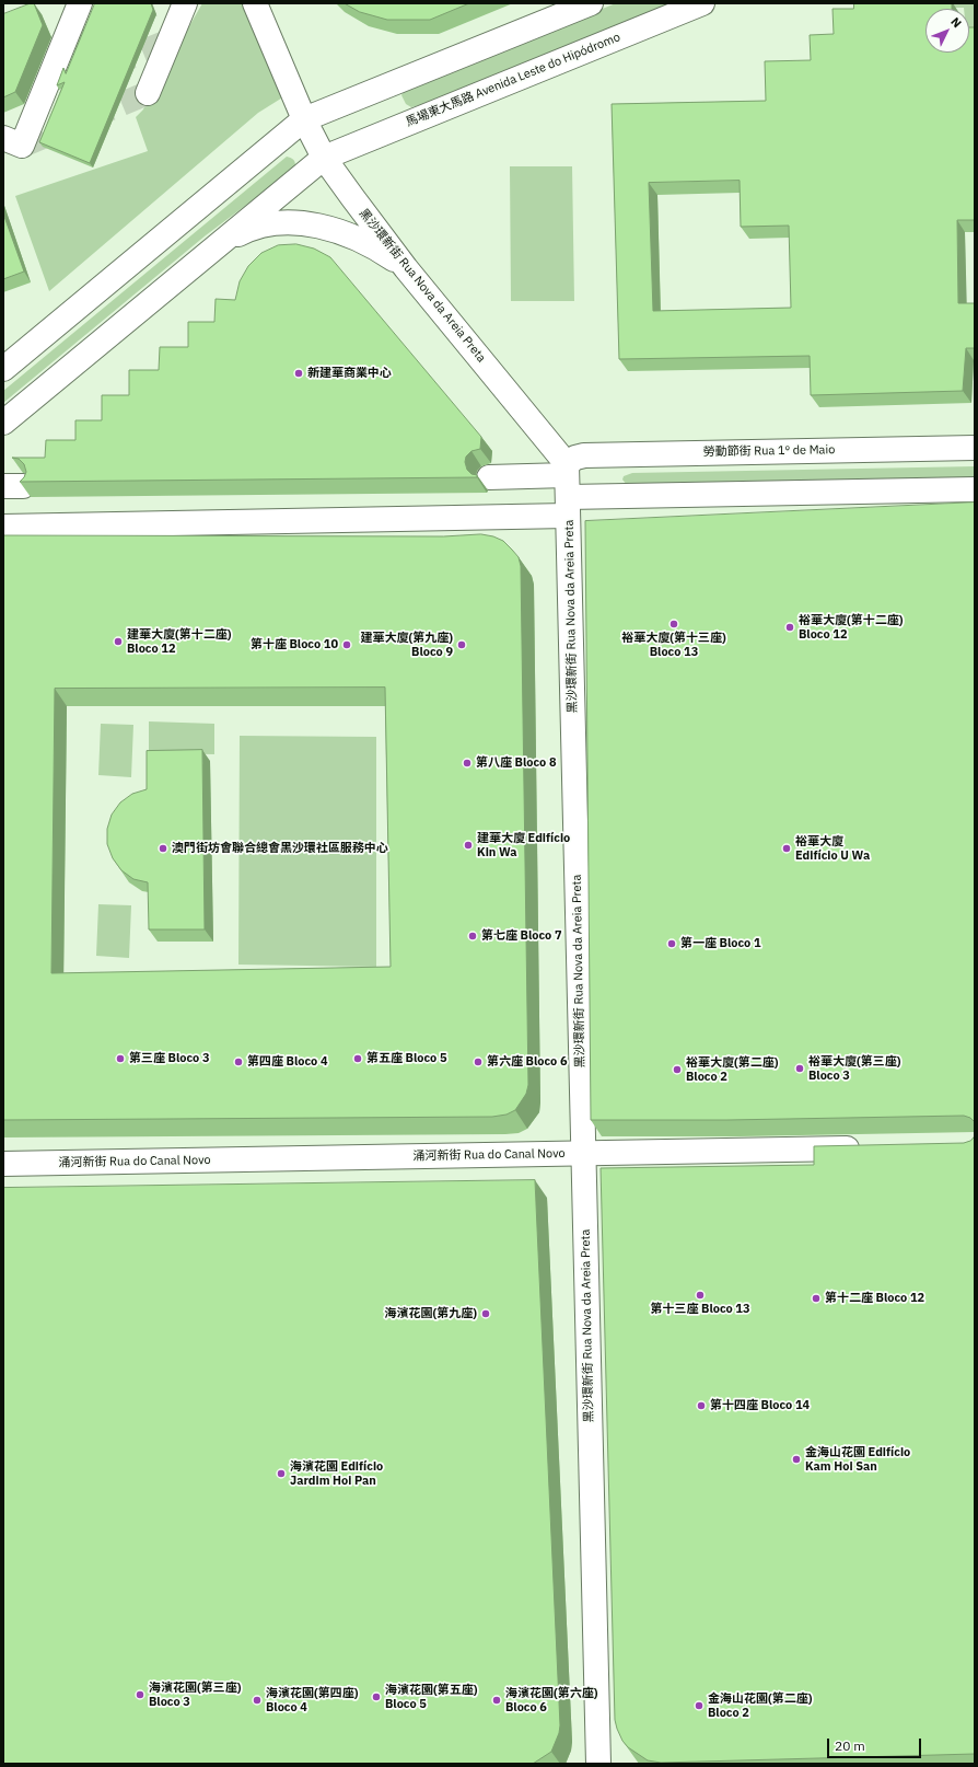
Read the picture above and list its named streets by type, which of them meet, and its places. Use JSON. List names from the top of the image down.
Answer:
{
  "streets": {
    "main road": [
      "馬場東大馬路 Avenida Leste do Hipódromo",
      "黑沙環新街 Rua Nova da Areia Preta",
      "勞動節街 Rua 1º de Maio",
      "涌河新街 Rua do Canal Novo"
    ]
  },
  "crossings": [
    ["馬場東大馬路 Avenida Leste do Hipódromo", "黑沙環新街 Rua Nova da Areia Preta"],
    ["黑沙環新街 Rua Nova da Areia Preta", "勞動節街 Rua 1º de Maio"],
    ["黑沙環新街 Rua Nova da Areia Preta", "涌河新街 Rua do Canal Novo"]
  ],
  "places": [
    "新建華商業中心",
    "裕華大廈(第十三座) Bloco 13",
    "裕華大廈(第十二座) Bloco 12",
    "建華大廈(第十二座) Bloco 12",
    "第十座 Bloco 10",
    "建華大廈(第九座) Bloco 9",
    "第八座 Bloco 8",
    "建華大廈 Edifício Kin Wa",
    "澳門街坊會聯合總會黑沙環社區服務中心",
    "裕華大廈 Edifício U Wa",
    "第七座 Bloco 7",
    "第一座 Bloco 1",
    "第三座 Bloco 3",
    "第五座 Bloco 5",
    "第四座 Bloco 4",
    "第六座 Bloco 6",
    "裕華大廈(第三座) Bloco 3",
    "裕華大廈(第二座) Bloco 2",
    "第十三座 Bloco 13",
    "第十二座 Bloco 12",
    "海濱花園(第九座)",
    "第十四座 Bloco 14",
    "金海山花園 Edifício Kam Hoi San",
    "海濱花園 Edifício Jardim Hoi Pan",
    "海濱花園(第三座) Bloco 3",
    "海濱花園(第五座) Bloco 5",
    "海濱花園(第四座) Bloco 4",
    "海濱花園(第六座) Bloco 6",
    "金海山花園(第二座) Bloco 2"
  ],
  "scale_bar": "20 m",
  "north": "top right"
}
